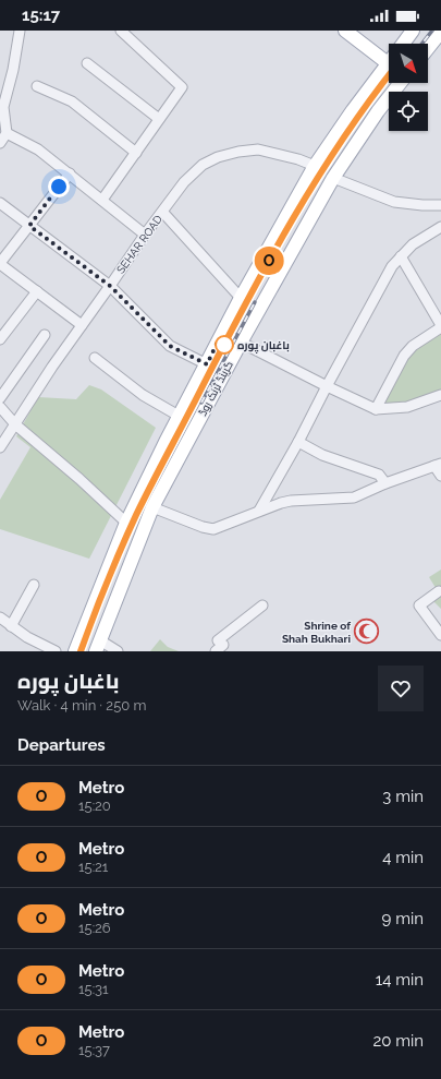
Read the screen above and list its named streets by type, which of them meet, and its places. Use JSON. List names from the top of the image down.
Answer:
{
  "streets": {
    "main road": ["گرینڈ ٹرنک روڈ"],
    "street": ["SEHAR ROAD"]
  },
  "crossings": [
    ["SEHAR ROAD", "گرینڈ ٹرنک روڈ"]
  ],
  "places": {
    "other": ["باغبان پورہ"],
    "mosque": ["Shrine of Shah Bukhari"]
  },
  "lines": ["metro line O"],
  "north": "bottom right",
  "page": {
    "status": "15:17",
    "on_map": "O",
    "heading": [
      ["باغبان پورہ", "Walk · 4 min · 250 m"],
      "Departures"
    ],
    "list": [
      {
        "mark": "O",
        "name": "Metro",
        "note": "15:20",
        "value": "3 min"
      },
      {
        "mark": "O",
        "name": "Metro",
        "note": "15:21",
        "value": "4 min"
      },
      {
        "mark": "O",
        "name": "Metro",
        "note": "15:26",
        "value": "9 min"
      },
      {
        "mark": "O",
        "name": "Metro",
        "note": "15:31",
        "value": "14 min"
      },
      {
        "mark": "O",
        "name": "Metro",
        "note": "15:37",
        "value": "20 min"
      }
    ]
  }
}
